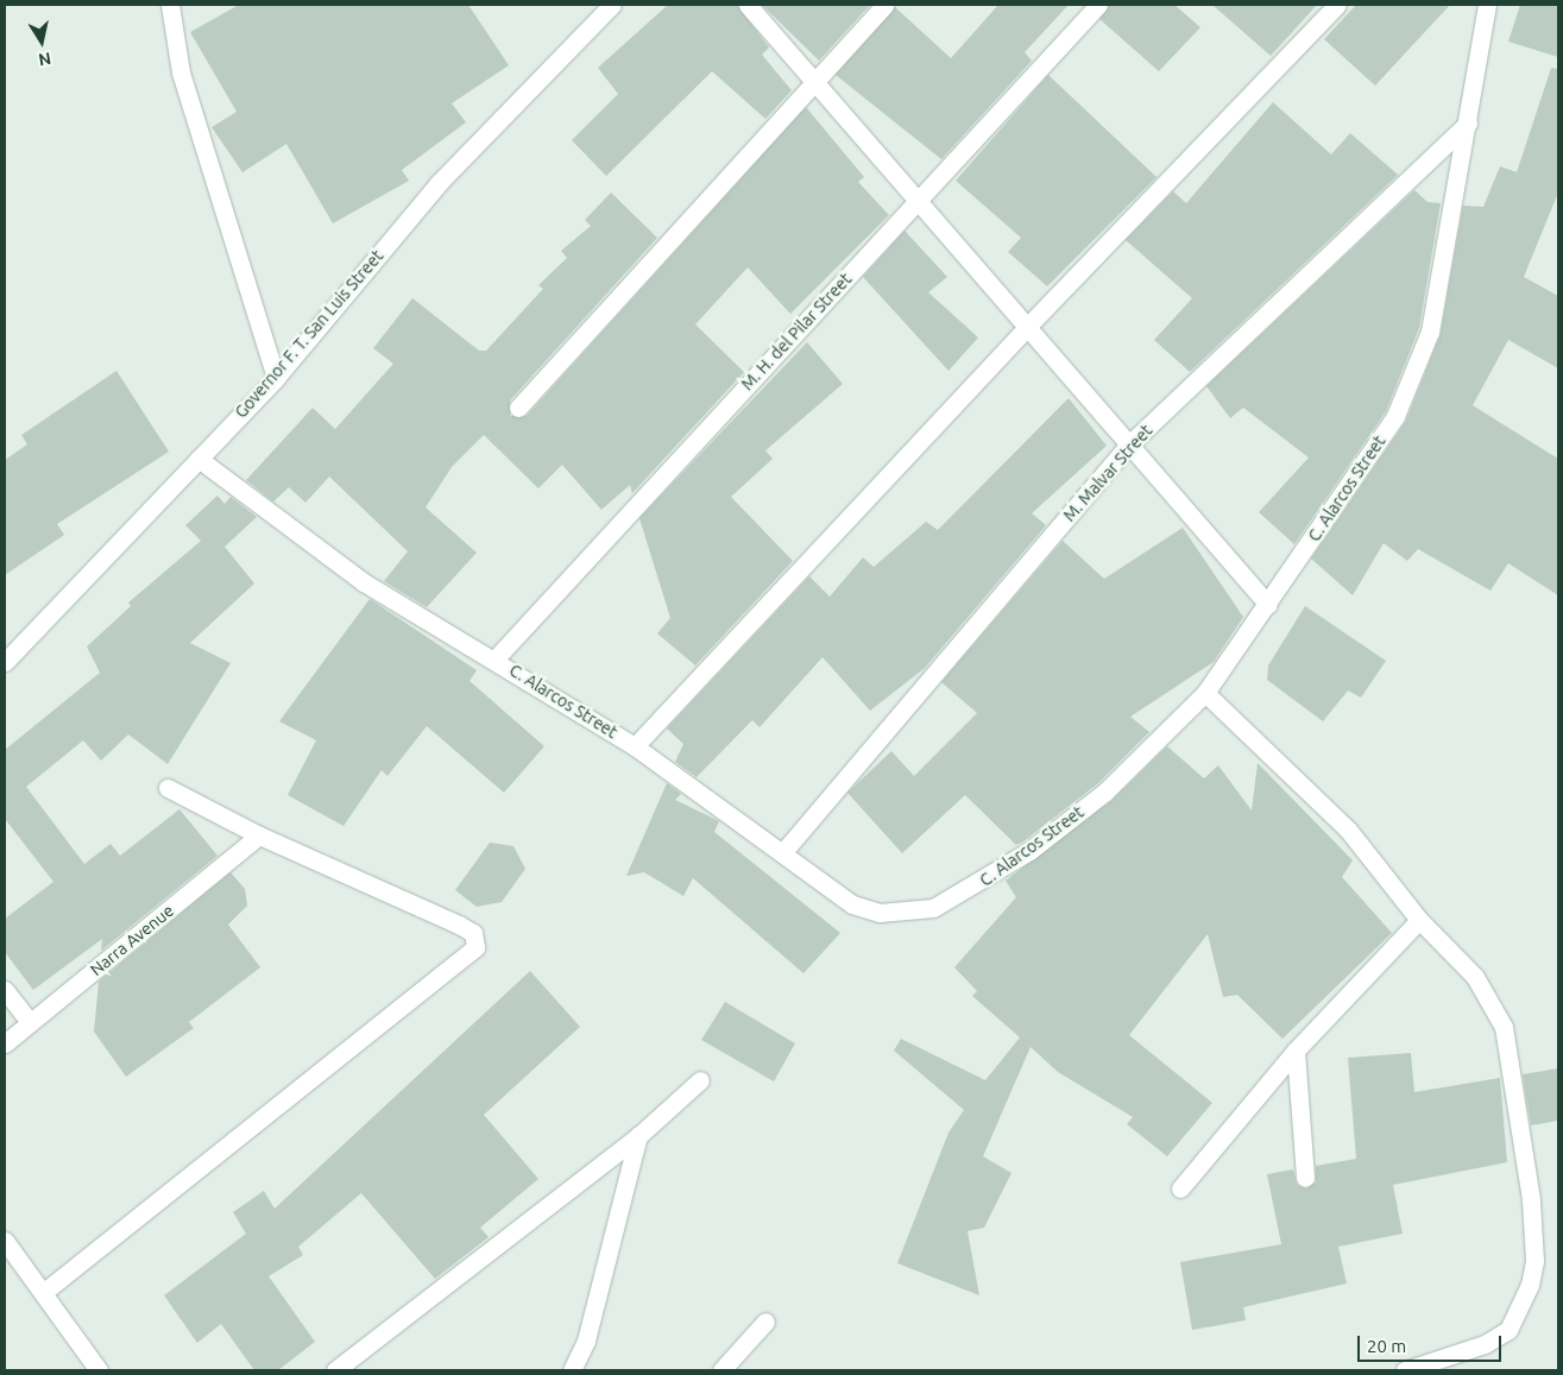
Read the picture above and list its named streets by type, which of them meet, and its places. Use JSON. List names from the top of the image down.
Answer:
{
  "streets": {
    "street": [
      "M. H. del Pilar Street",
      "Governor F. T. San Luis Street",
      "M. Malvar Street",
      "C. Alarcos Street",
      "Narra Avenue"
    ]
  },
  "crossings": [
    ["M. H. del Pilar Street", "C. Alarcos Street"],
    ["Governor F. T. San Luis Street", "C. Alarcos Street"],
    ["M. Malvar Street", "C. Alarcos Street"]
  ],
  "scale_bar": "20 m",
  "north": "bottom"
}
